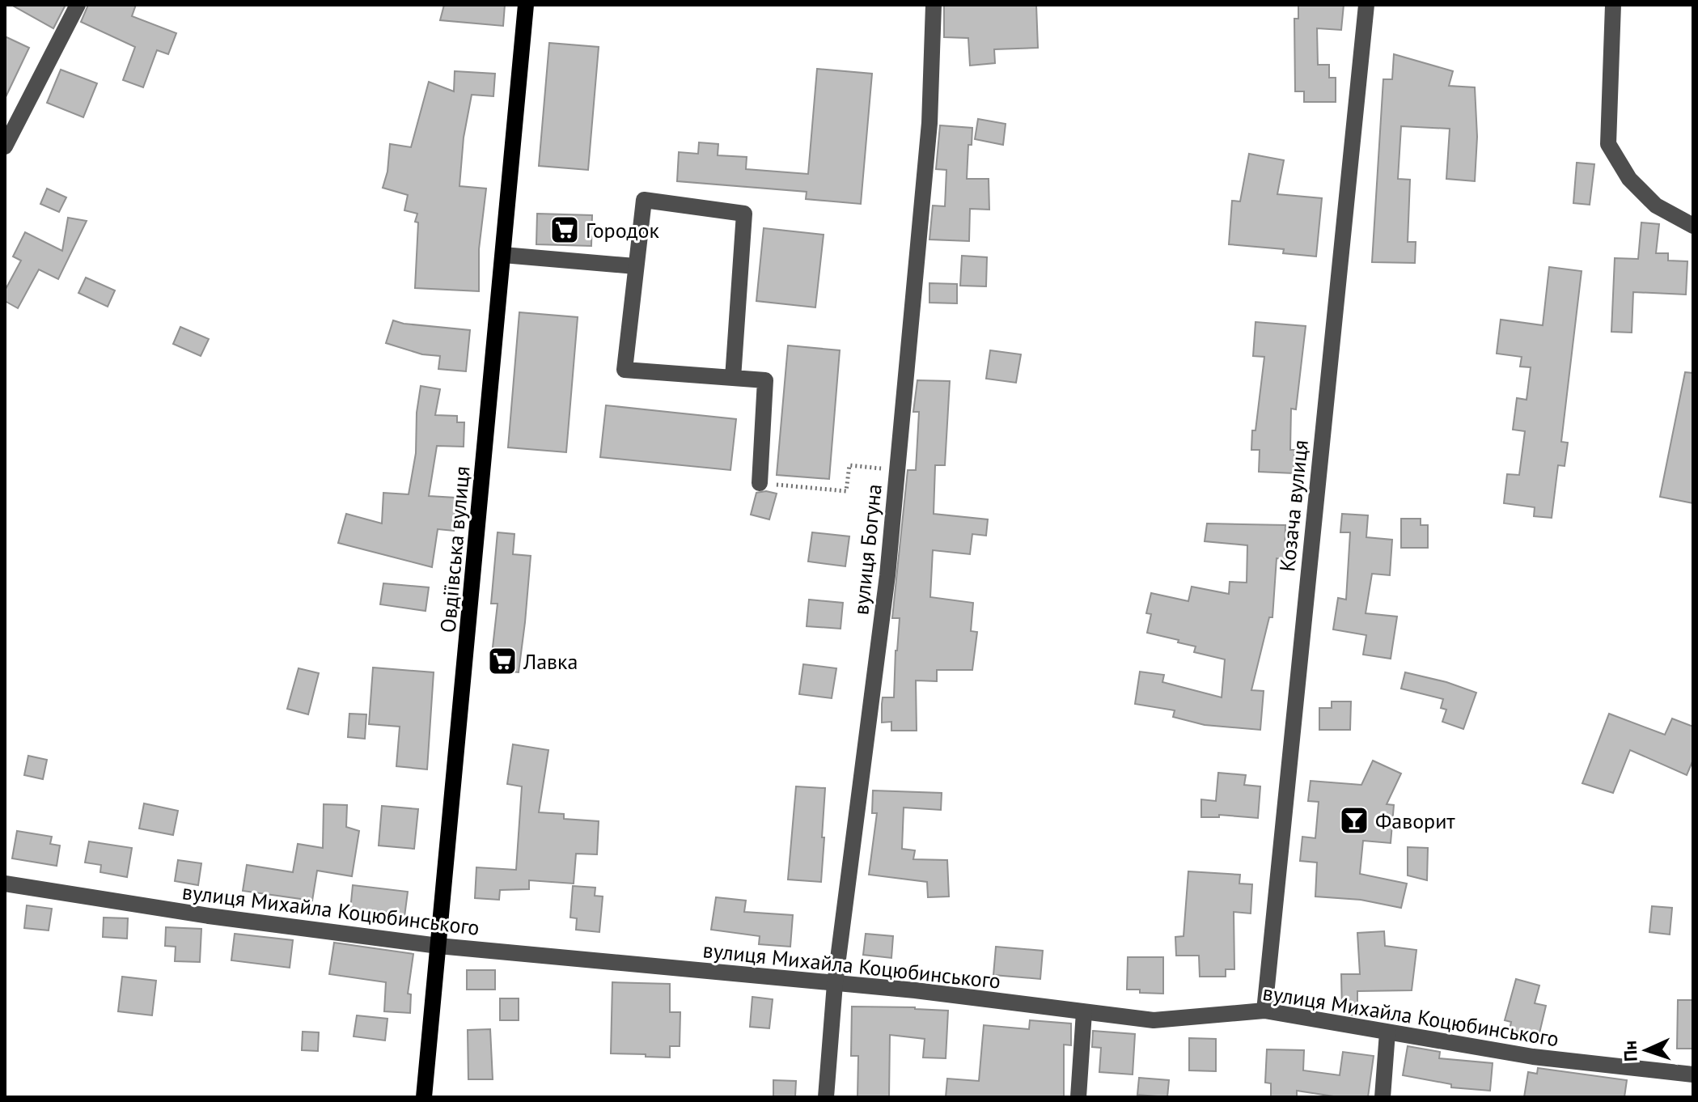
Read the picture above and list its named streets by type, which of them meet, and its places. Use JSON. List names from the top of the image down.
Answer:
{
  "streets": {
    "main road": ["Овдіївська вулиця"],
    "street": ["Козача вулиця", "вулиця Богуна", "вулиця Михайла Коцюбинського"]
  },
  "crossings": [
    ["Козача вулиця", "вулиця Михайла Коцюбинського"],
    ["Овдіївська вулиця", "вулиця Михайла Коцюбинського"],
    ["вулиця Богуна", "вулиця Михайла Коцюбинського"]
  ],
  "places": {
    "supermarket": ["Городок", "Лавка"],
    "bar": ["Фаворит"]
  },
  "north": "left"
}
